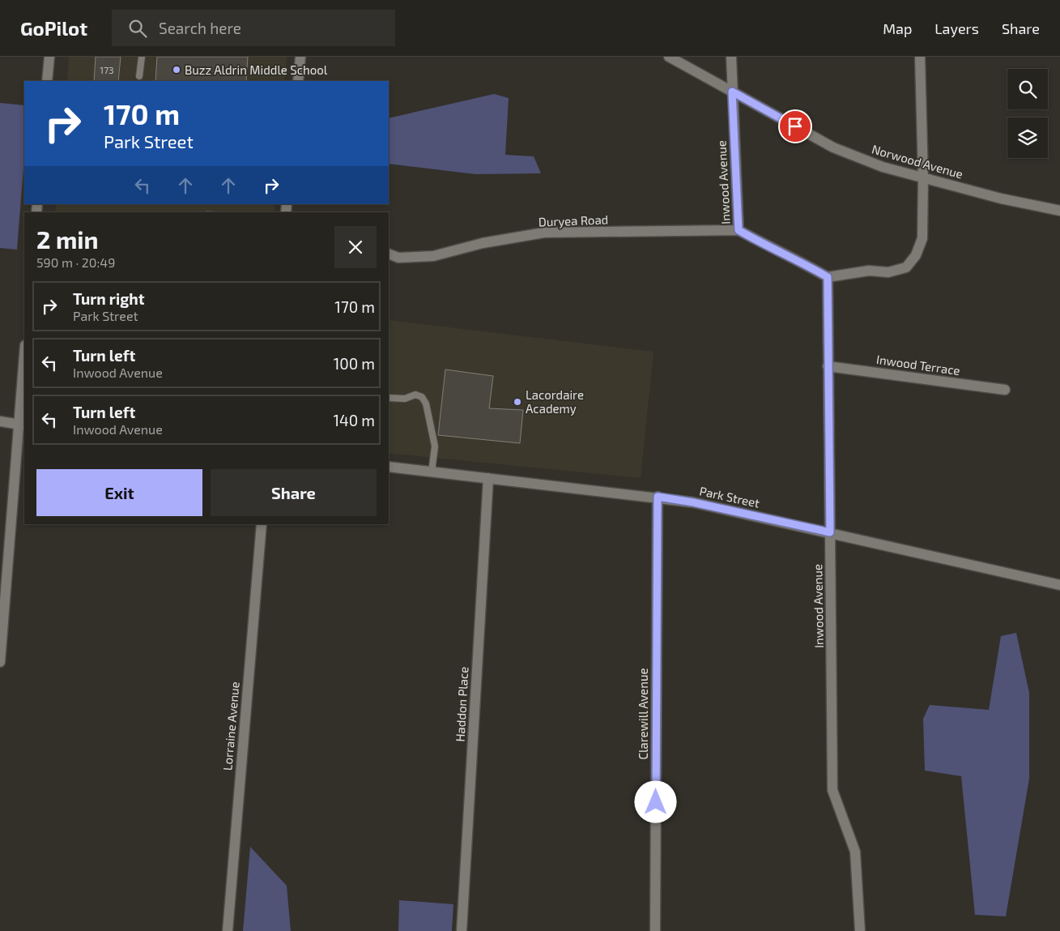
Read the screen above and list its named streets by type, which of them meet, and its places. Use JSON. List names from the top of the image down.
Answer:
{
  "streets": {
    "street": [
      "Norwood Avenue",
      "Inwood Avenue",
      "Duryea Road",
      "Inwood Terrace",
      "Park Street",
      "Haddon Place",
      "Clarewill Avenue",
      "Lorraine Avenue"
    ]
  },
  "crossings": [
    ["Norwood Avenue", "Inwood Avenue"],
    ["Inwood Avenue", "Duryea Road"],
    ["Inwood Avenue", "Inwood Terrace"],
    ["Inwood Avenue", "Park Street"],
    ["Park Street", "Haddon Place"],
    ["Park Street", "Clarewill Avenue"]
  ],
  "places": ["Buzz Aldrin Middle School", "Lacordaire Academy"],
  "house_numbers": ["173"],
  "page": {
    "header": "GoPilot",
    "search": "Search here",
    "nav": ["Map", "Layers", "Share"],
    "turn": ["170 m", "Park Street"],
    "heading": ["2 min", "590 m · 20:49"],
    "list": [
      {
        "name": "Turn right",
        "note": "Park Street",
        "value": "170 m"
      },
      {
        "name": "Turn left",
        "note": "Inwood Avenue",
        "value": "100 m"
      },
      {
        "name": "Turn left",
        "note": "Inwood Avenue",
        "value": "140 m"
      }
    ],
    "buttons": ["Exit", "Share"]
  }
}
